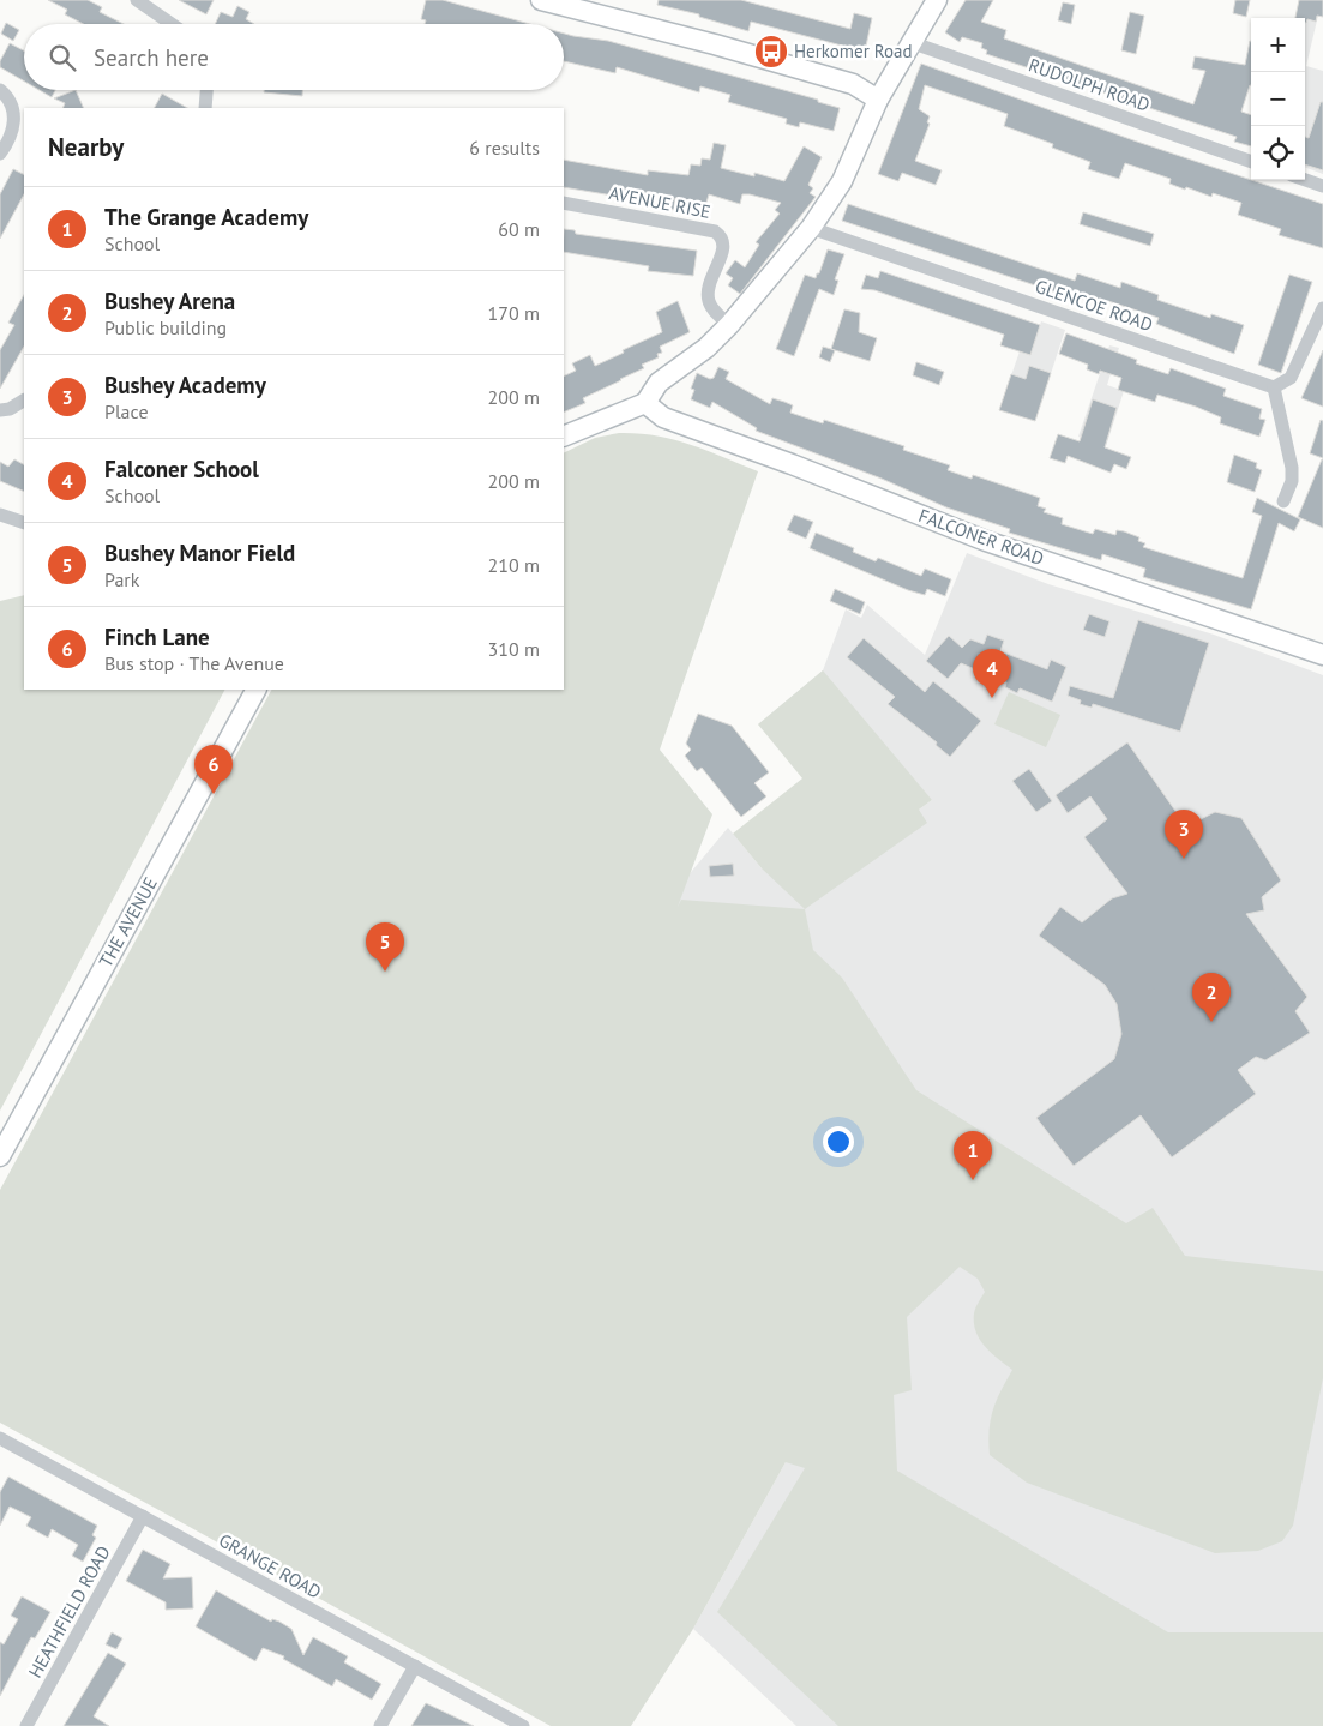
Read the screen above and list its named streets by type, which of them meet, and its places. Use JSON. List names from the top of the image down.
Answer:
{
  "streets": {
    "street": [
      "RUDOLPH ROAD",
      "AVENUE RISE",
      "GLENCOE ROAD",
      "FALCONER ROAD",
      "THE AVENUE",
      "GRANGE ROAD",
      "HEATHFIELD ROAD"
    ]
  },
  "crossings": [
    ["GRANGE ROAD", "HEATHFIELD ROAD"]
  ],
  "places": {
    "bus stop": ["Herkomer Road"]
  },
  "page": {
    "map_buttons": ["+", "−"],
    "search": "Search here",
    "heading": ["Nearby", "6 results"],
    "list": [
      {
        "mark": "1",
        "name": "The Grange Academy",
        "note": "School",
        "value": "60 m"
      },
      {
        "mark": "2",
        "name": "Bushey Arena",
        "note": "Public building",
        "value": "170 m"
      },
      {
        "mark": "3",
        "name": "Bushey Academy",
        "note": "Place",
        "value": "200 m"
      },
      {
        "mark": "4",
        "name": "Falconer School",
        "note": "School",
        "value": "200 m"
      },
      {
        "mark": "5",
        "name": "Bushey Manor Field",
        "note": "Park",
        "value": "210 m"
      },
      {
        "mark": "6",
        "name": "Finch Lane",
        "note": "Bus stop · The Avenue",
        "value": "310 m"
      }
    ],
    "pins": [
      "4",
      "6",
      "3",
      "5",
      "2",
      "1"
    ]
  }
}
